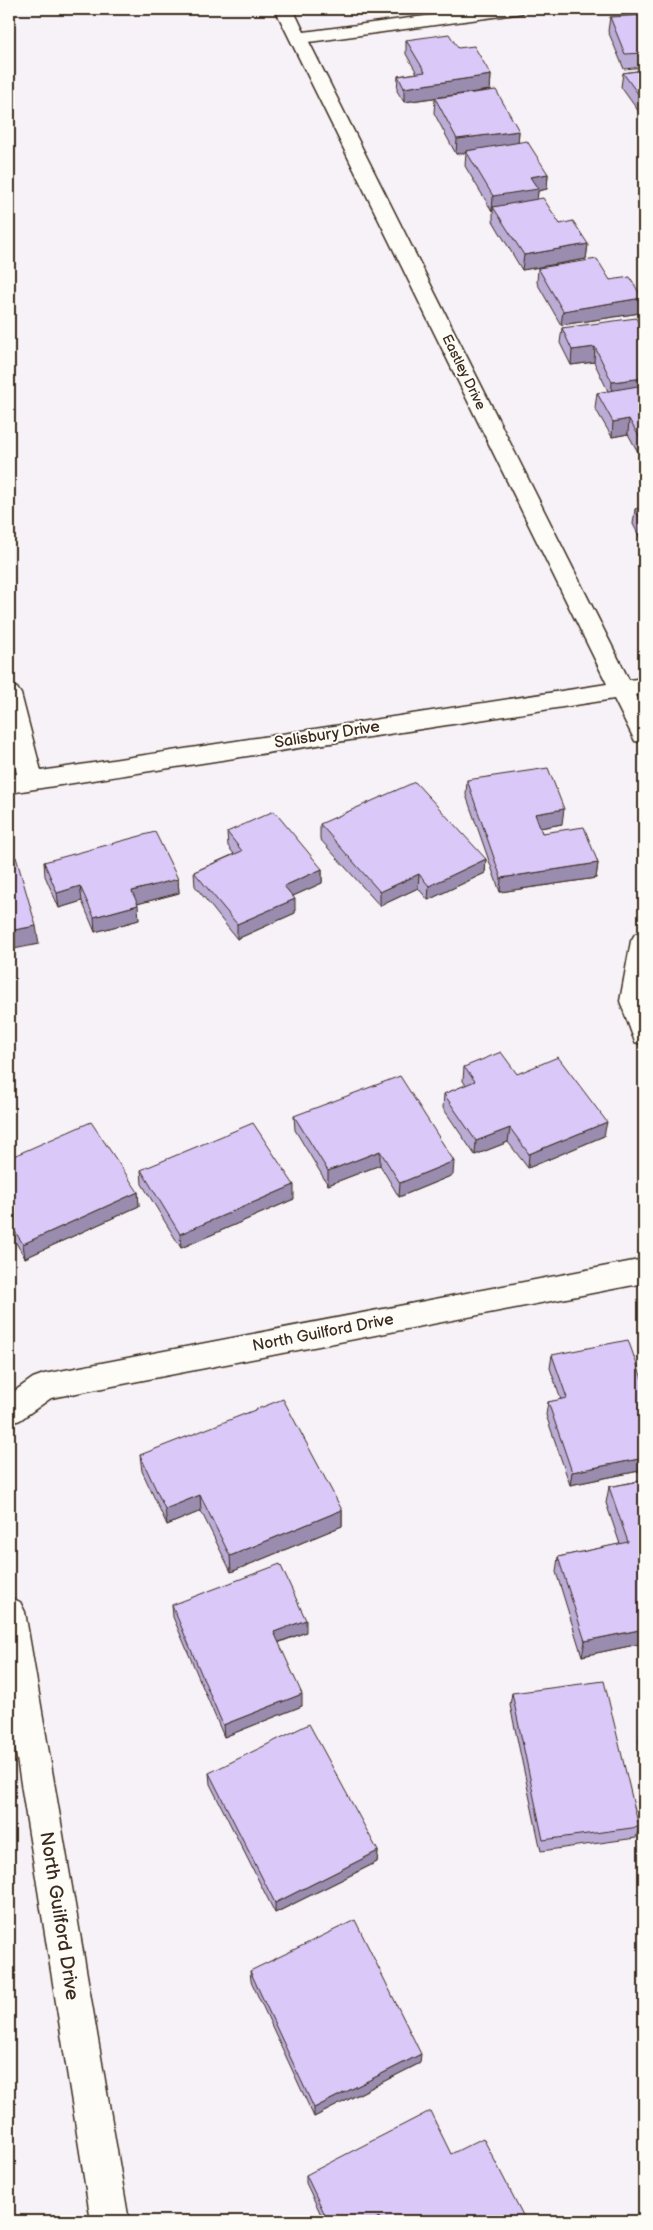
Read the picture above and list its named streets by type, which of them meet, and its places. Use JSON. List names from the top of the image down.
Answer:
{
  "streets": {
    "street": ["Eastley Drive", "Salisbury Drive", "North Guilford Drive"]
  },
  "crossings": [
    ["Eastley Drive", "Salisbury Drive"]
  ]
}
